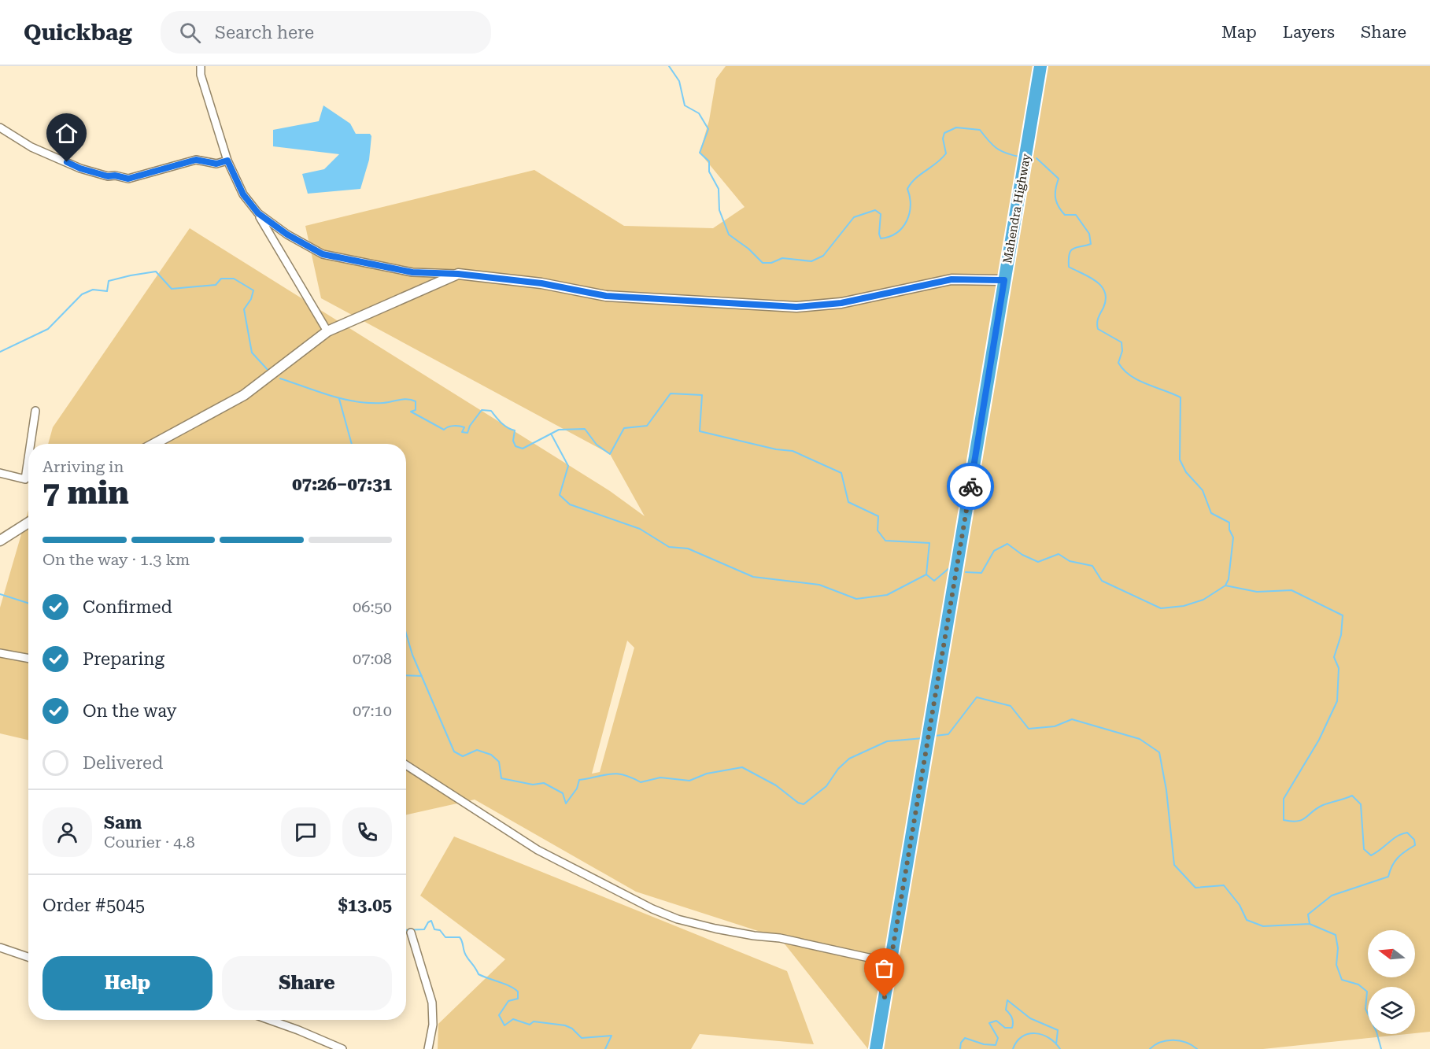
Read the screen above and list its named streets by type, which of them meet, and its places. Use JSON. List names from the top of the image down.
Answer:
{
  "streets": {
    "highway": ["Mahendra Highway"]
  },
  "north": "left",
  "page": {
    "header": "Quickbag",
    "search": "Search here",
    "nav": ["Map", "Layers", "Share"],
    "heading": ["7 min", "Arriving in", "07:26–07:31"],
    "panel": [
      "Sam",
      "Courier · 4.8",
      "Order #5045",
      "$13.05"
    ],
    "bar": "On the way · 1.3 km",
    "list": [
      ["Confirmed", "06:50"],
      ["Preparing", "07:08"],
      ["On the way", "07:10"],
      "Delivered"
    ],
    "buttons": ["Help", "Share"]
  }
}
